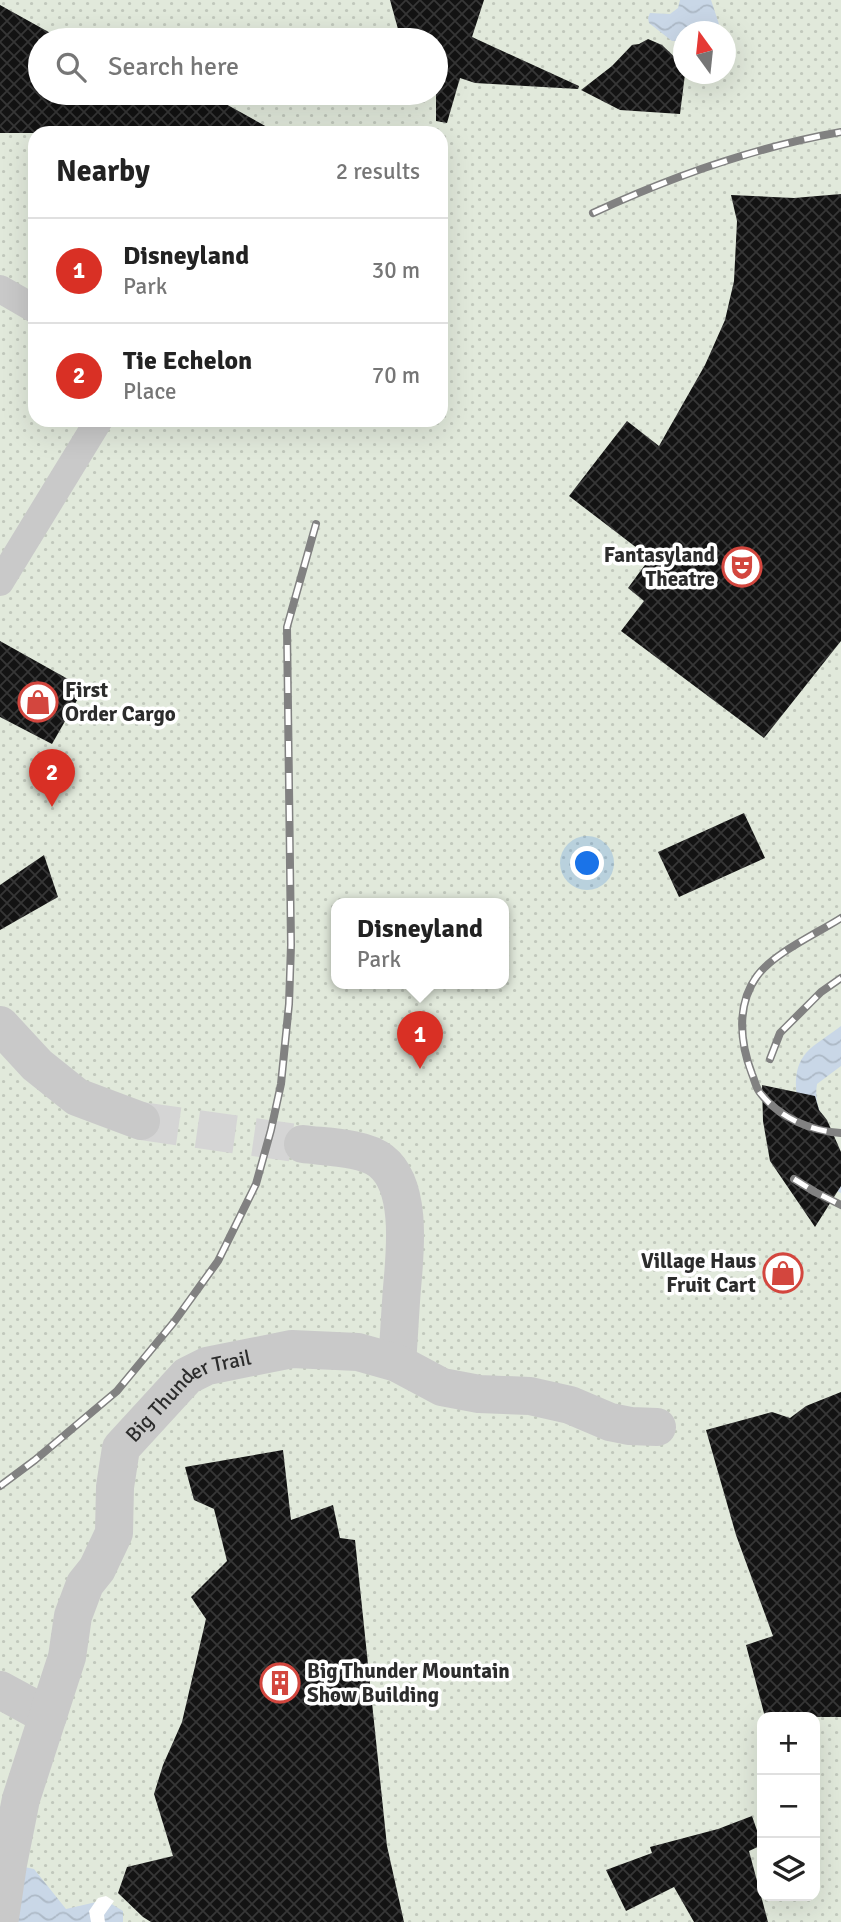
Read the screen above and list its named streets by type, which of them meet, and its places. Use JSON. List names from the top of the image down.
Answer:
{
  "streets": {
    "street": ["Big Thunder Trail"]
  },
  "places": {
    "theatre": ["Fantasyland Theatre"],
    "shop": ["First Order Cargo", "Village Haus Fruit Cart"],
    "building": ["Big Thunder Mountain Show Building"]
  },
  "north": "top",
  "page": {
    "search": "Search here",
    "heading": ["Nearby", "2 results"],
    "list": [
      {
        "mark": "1",
        "name": "Disneyland",
        "note": "Park",
        "value": "30 m"
      },
      {
        "mark": "2",
        "name": "Tie Echelon",
        "note": "Place",
        "value": "70 m"
      }
    ],
    "pins": ["2", "1"],
    "popup": ["Disneyland", "Park"],
    "map_buttons": ["+", "−"]
  }
}
